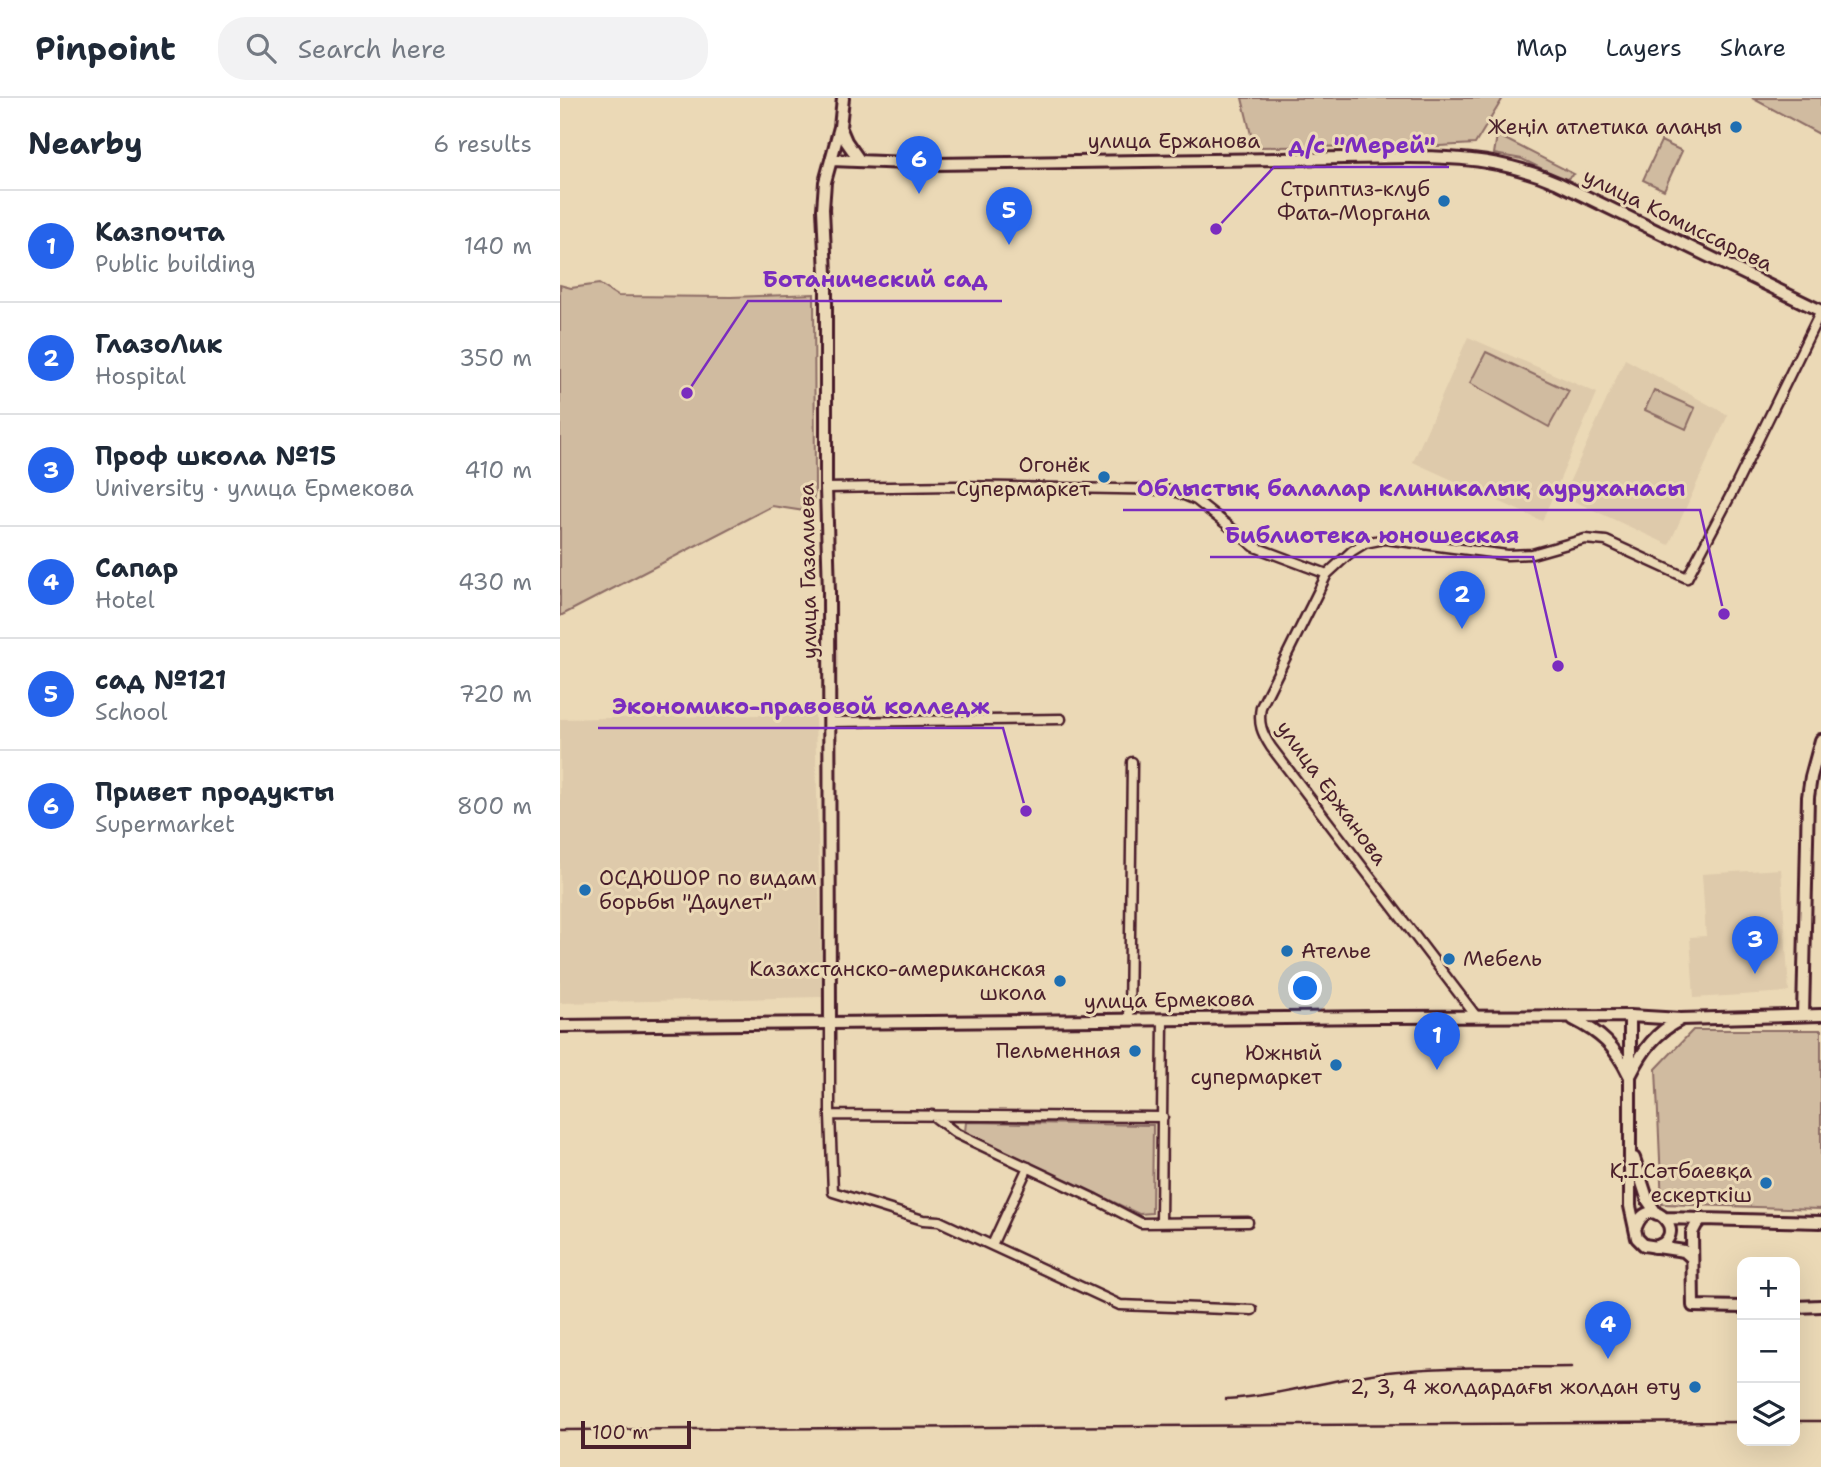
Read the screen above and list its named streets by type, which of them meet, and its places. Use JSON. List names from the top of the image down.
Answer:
{
  "streets": {
    "main road": [
      "улица Ержанова",
      "улица Комиссарова",
      "улица Газалиева",
      "улица Ермекова"
    ]
  },
  "crossings": [
    ["улица Ержанова", "улица Комиссарова"],
    ["улица Ержанова", "улица Газалиева"],
    ["улица Ержанова", "улица Ермекова"],
    ["улица Газалиева", "улица Ермекова"]
  ],
  "places": [
    "Жеңіл атлетика алаңы",
    "Стриптиз-клуб Фата-Моргана",
    "д/с \"Мерей\"",
    "Ботанический сад",
    "Огонёк Супермаркет",
    "Облыстық балалар клиникалық ауруханасы",
    "Библиотека юношеская",
    "Экономико-правовой колледж",
    "ОСДЮШОР по видам борьбы \"Даулет\"",
    "Ателье",
    "Мебель",
    "Казахстанско-американская школа",
    "Пельменная",
    "Южный супермаркет",
    "Қ.І.Сәтбаевқа ескерткіш",
    "2, 3, 4 жолдардағы жолдан өту"
  ],
  "scale_bar": "100 m",
  "page": {
    "header": "Pinpoint",
    "search": "Search here",
    "nav": ["Map", "Layers", "Share"],
    "heading": ["Nearby", "6 results"],
    "pins": [
      "6",
      "5",
      "2",
      "3",
      "1",
      "4"
    ],
    "list": [
      {
        "mark": "1",
        "name": "Казпочта",
        "note": "Public building",
        "value": "140 m"
      },
      {
        "mark": "2",
        "name": "ГлазоЛик",
        "note": "Hospital",
        "value": "350 m"
      },
      {
        "mark": "3",
        "name": "Проф школа №15",
        "note": "University · улица Ермекова",
        "value": "410 m"
      },
      {
        "mark": "4",
        "name": "Сапар",
        "note": "Hotel",
        "value": "430 m"
      },
      {
        "mark": "5",
        "name": "сад №121",
        "note": "School",
        "value": "720 m"
      },
      {
        "mark": "6",
        "name": "Привет продукты",
        "note": "Supermarket",
        "value": "800 m"
      }
    ],
    "map_buttons": ["+", "−"],
    "scale": "100 m"
  }
}
